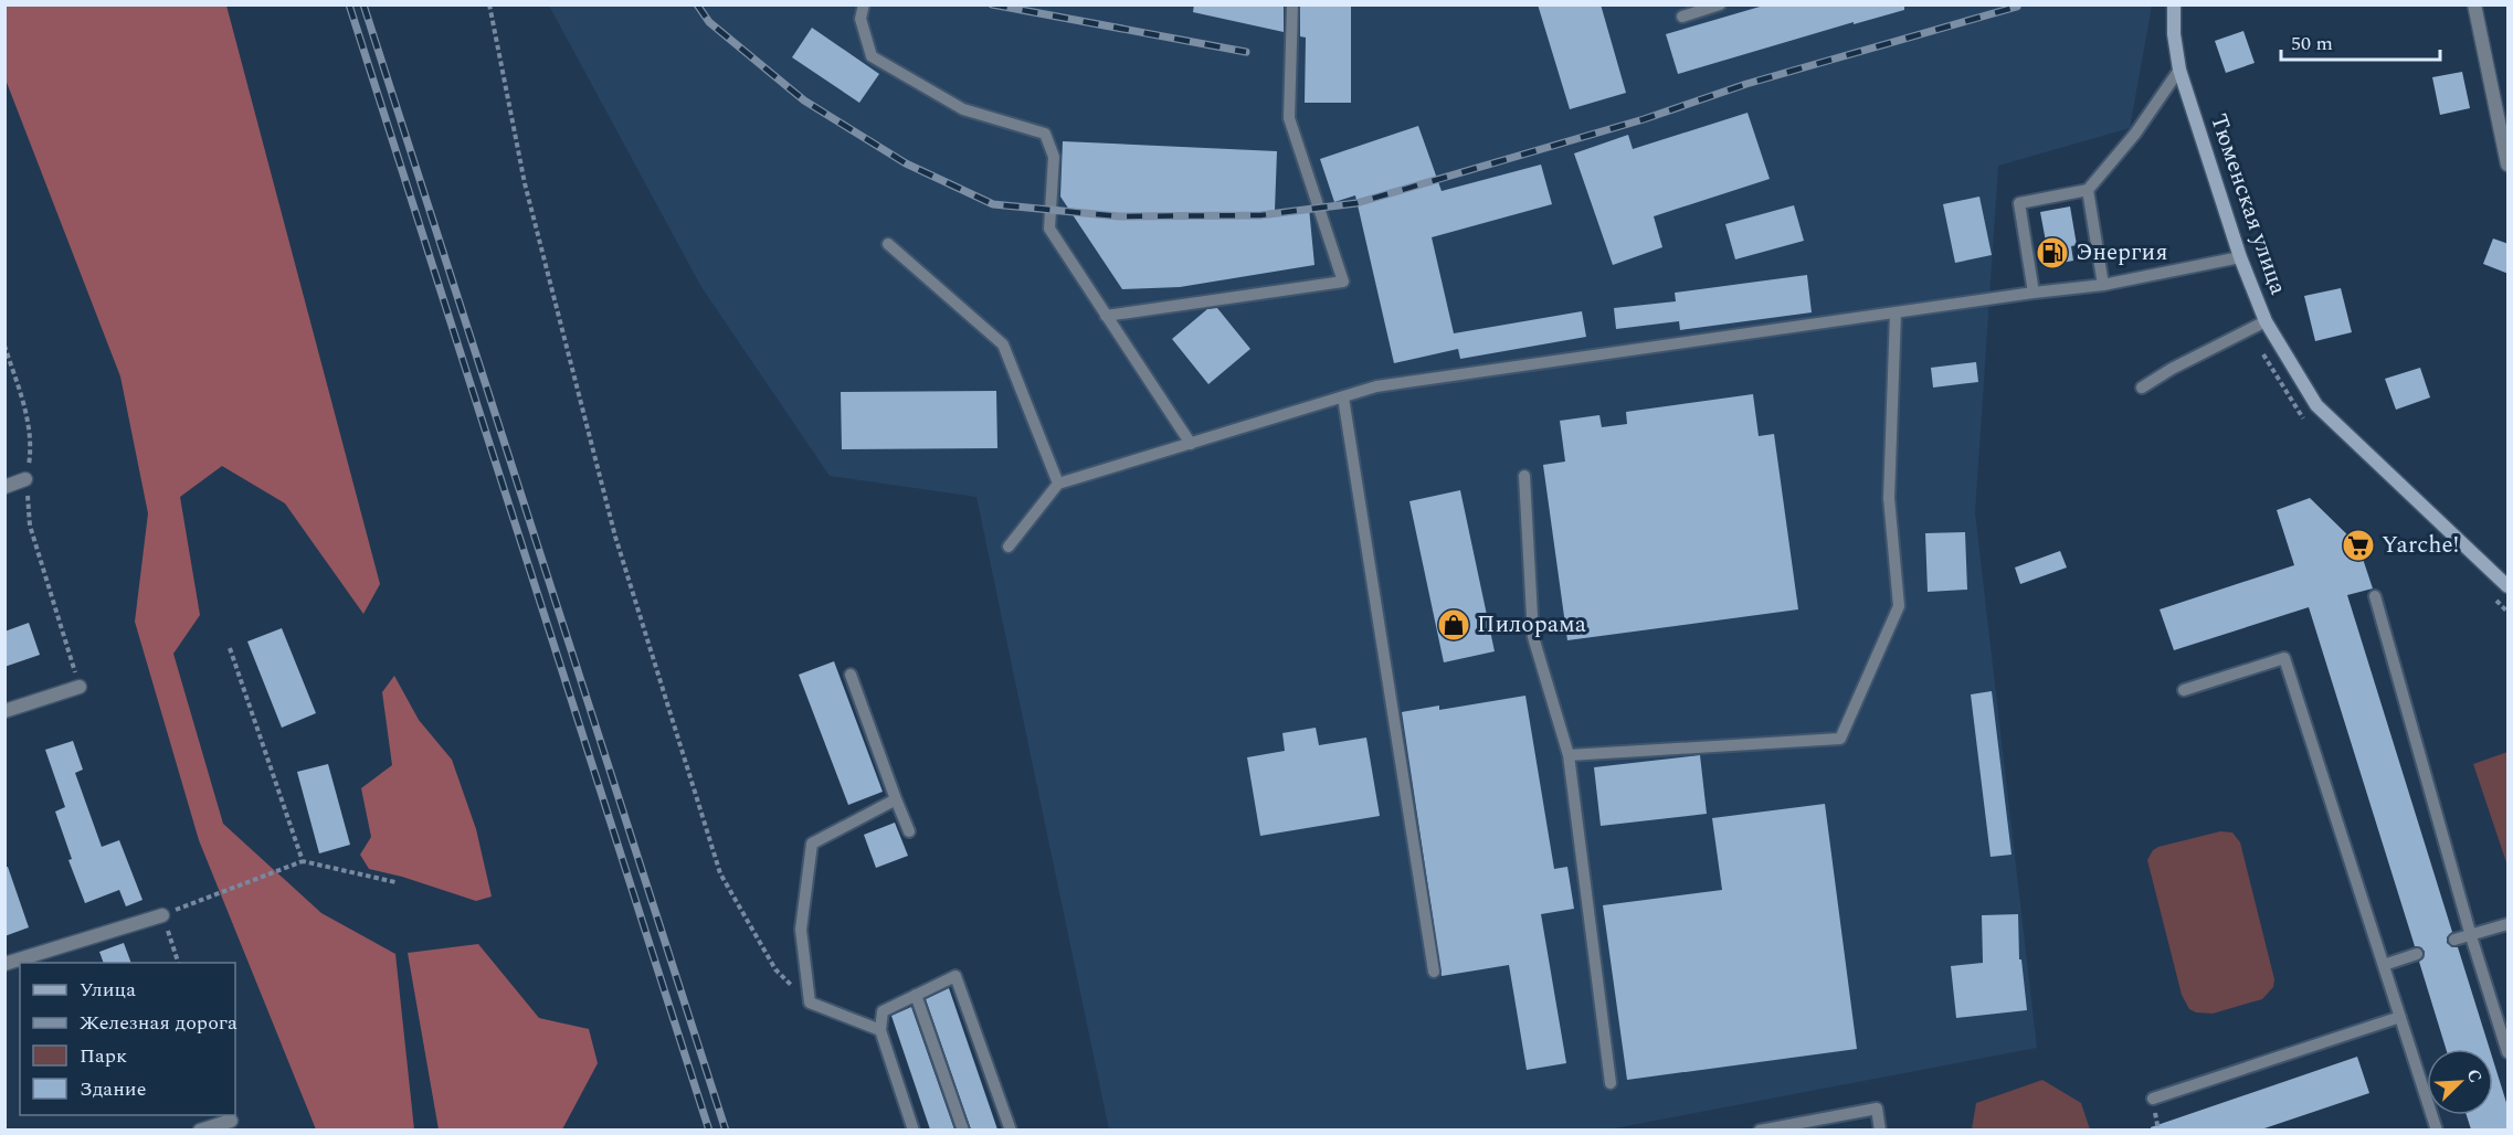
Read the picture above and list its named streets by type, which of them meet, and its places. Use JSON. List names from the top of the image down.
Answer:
{
  "streets": {
    "main road": ["Тюменская улица"]
  },
  "places": {
    "fuel station": ["Энергия"],
    "supermarket": ["Yarche!"],
    "shop": ["Пилорама"]
  },
  "legend": [
    "Улица",
    "Железная дорога",
    "Парк",
    "Здание"
  ],
  "scale_bar": "50 m",
  "north": "top right"
}
